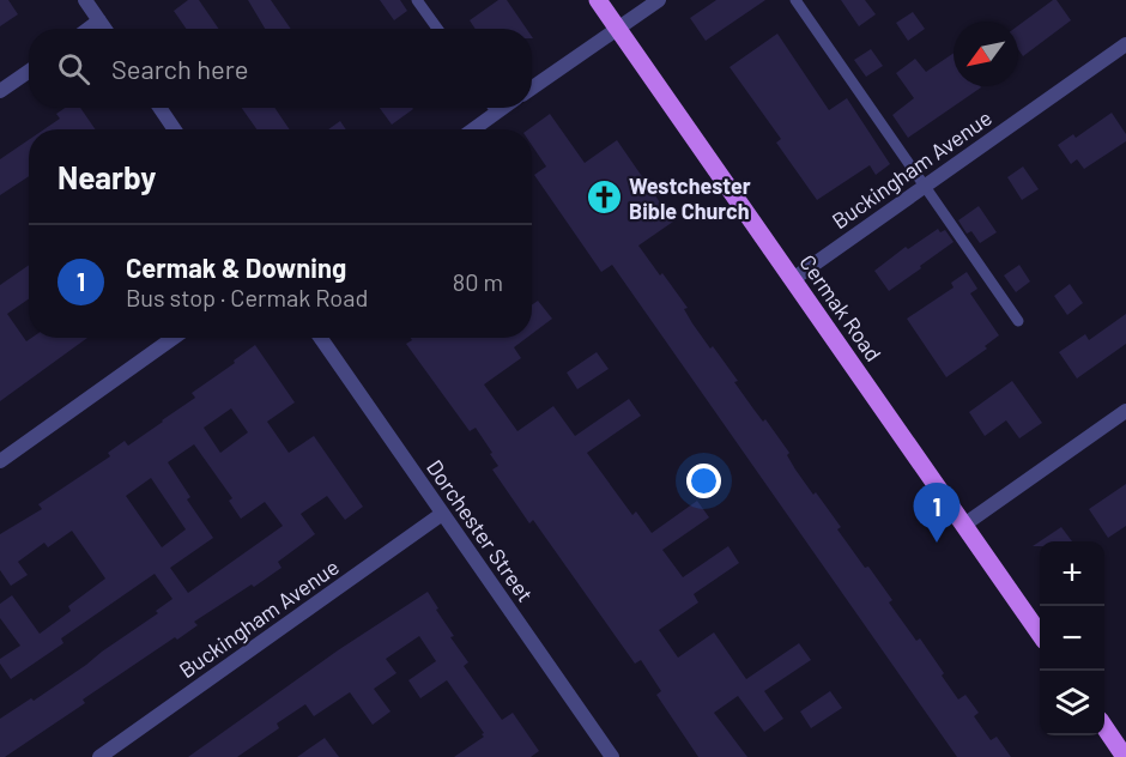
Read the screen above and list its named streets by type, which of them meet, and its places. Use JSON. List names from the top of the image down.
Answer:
{
  "streets": {
    "main road": ["Cermak Road"],
    "street": ["Buckingham Avenue", "Dorchester Street"]
  },
  "crossings": [
    ["Buckingham Avenue", "Cermak Road"],
    ["Buckingham Avenue", "Dorchester Street"]
  ],
  "places": {
    "church": ["Westchester Bible Church"]
  },
  "north": "bottom left",
  "page": {
    "search": "Search here",
    "heading": "Nearby",
    "list": [
      {
        "mark": "1",
        "name": "Cermak & Downing",
        "note": "Bus stop · Cermak Road",
        "value": "80 m"
      }
    ],
    "pins": "1",
    "map_buttons": ["+", "−"]
  }
}
